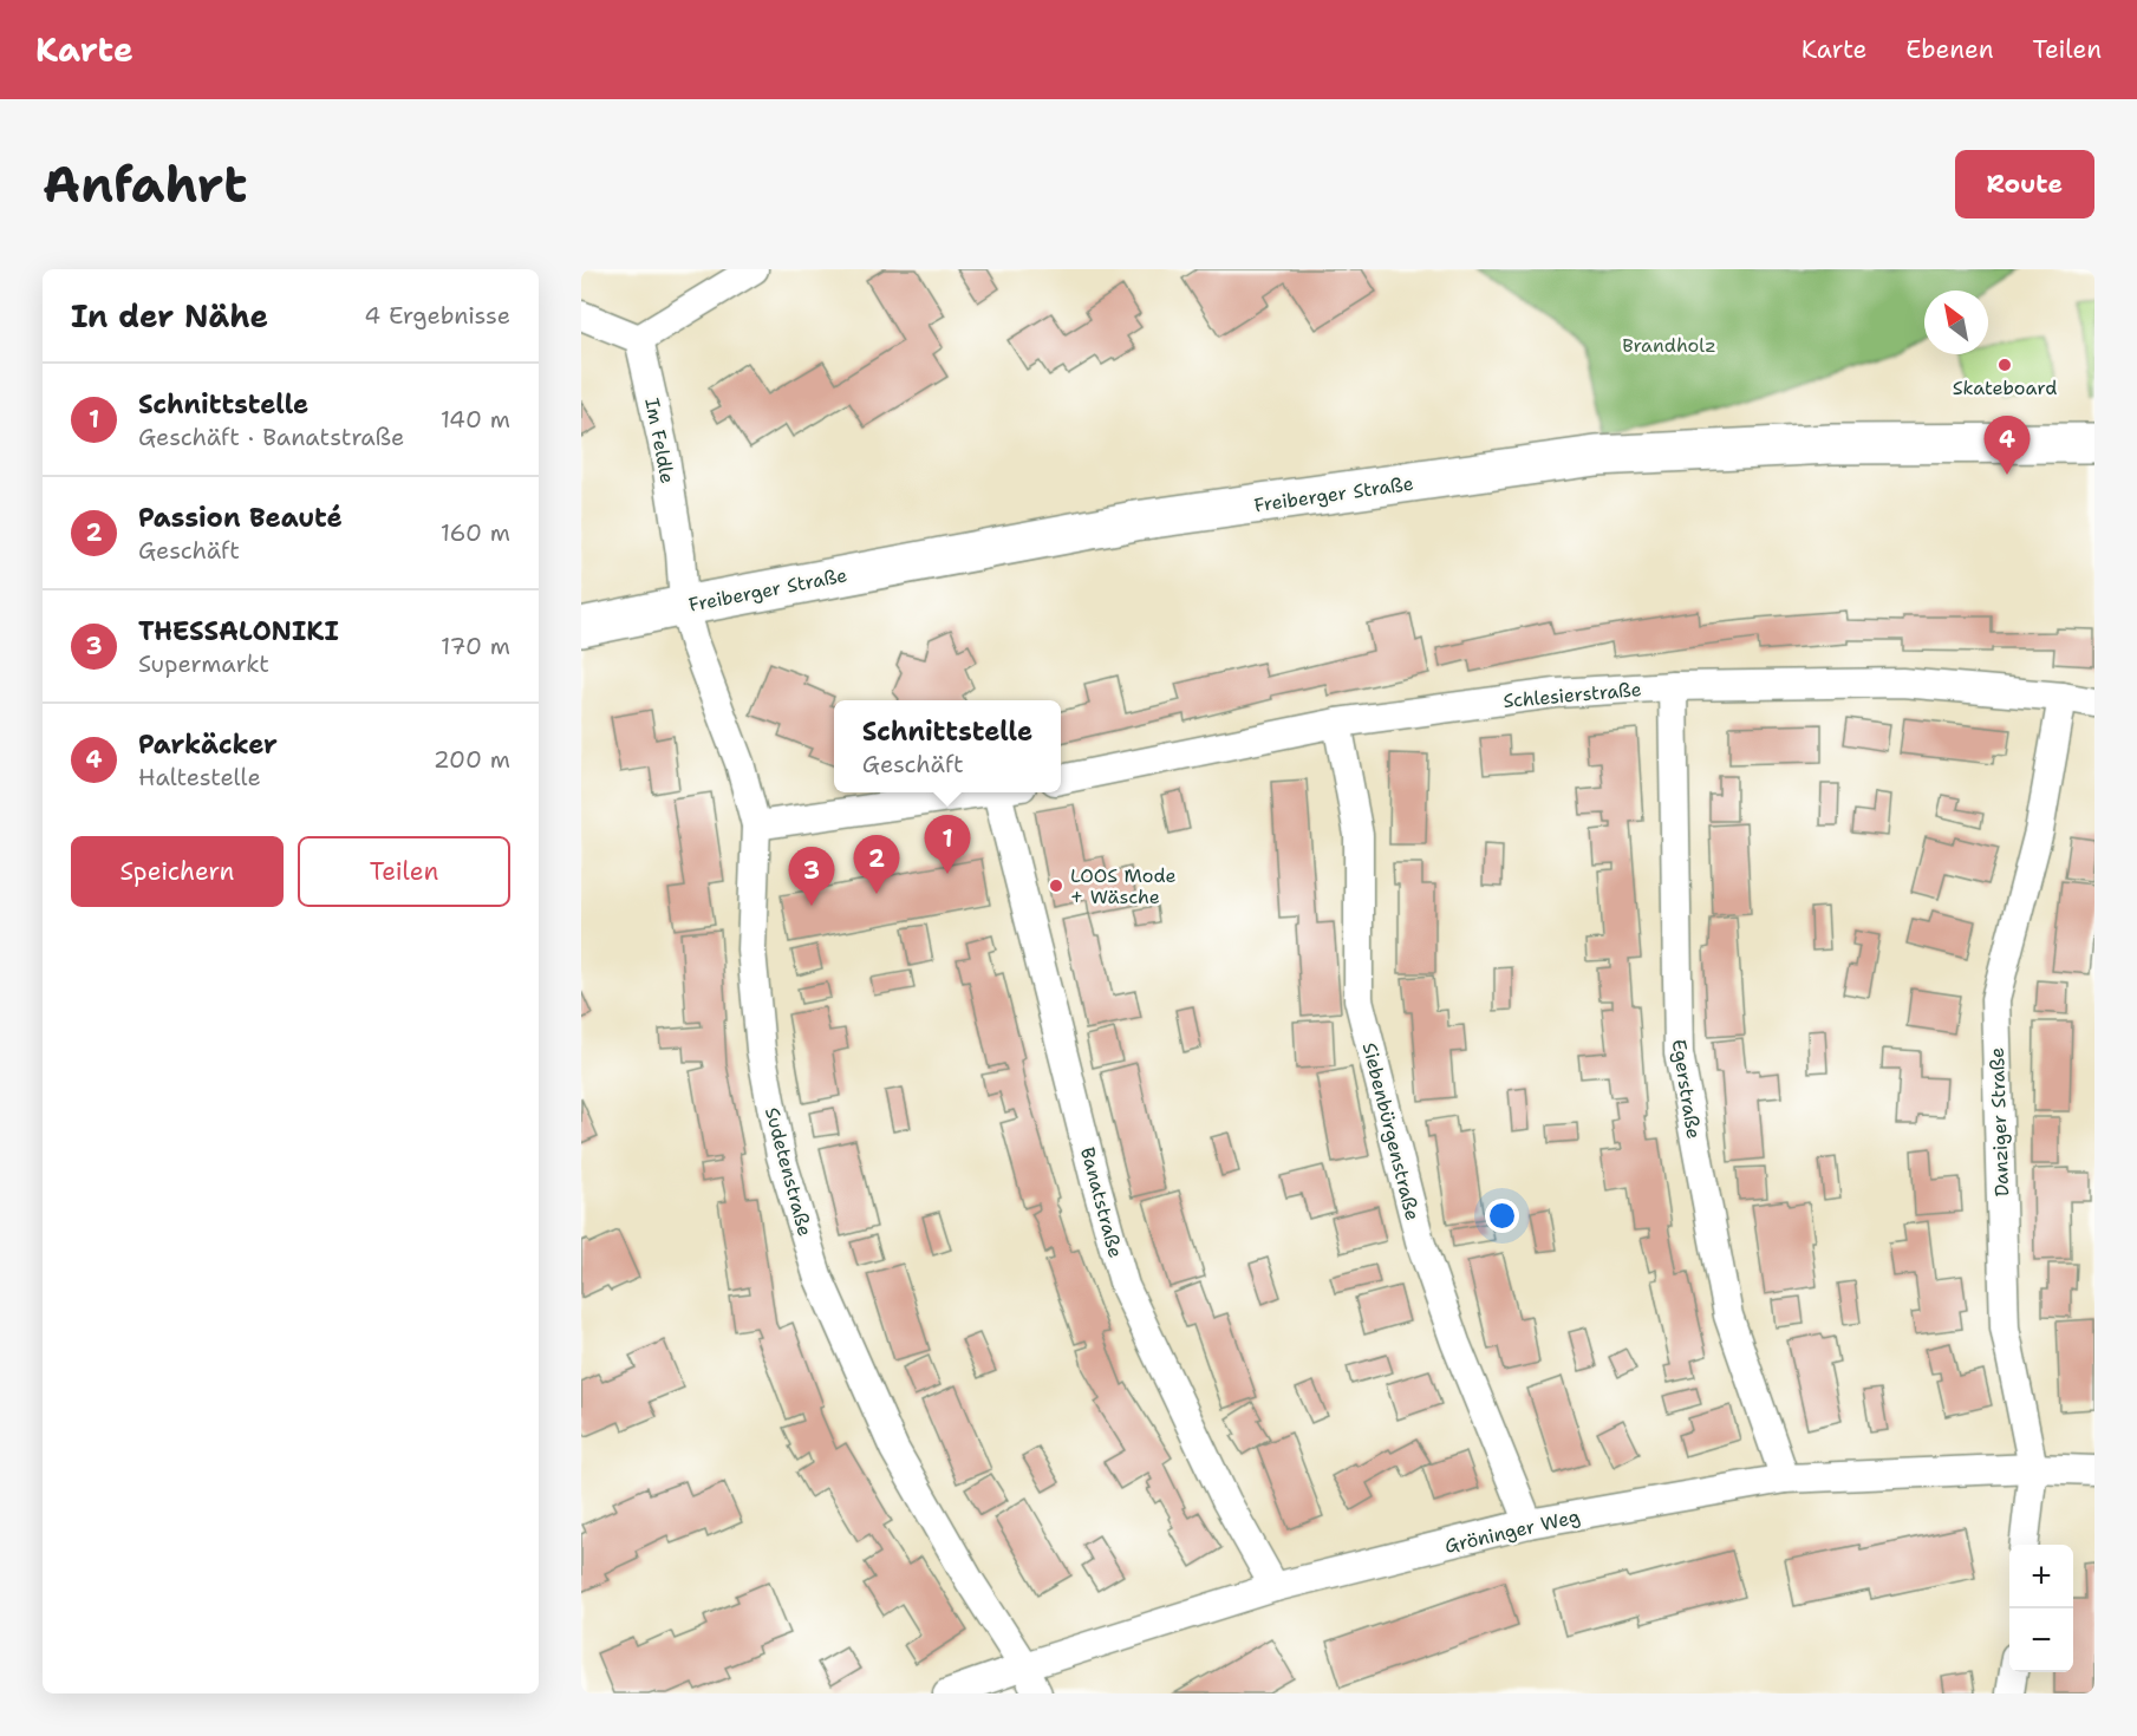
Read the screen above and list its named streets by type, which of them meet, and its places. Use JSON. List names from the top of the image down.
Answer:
{
  "streets": {
    "main road": ["Freiberger Straße"],
    "street": [
      "Im Feldle",
      "Schlesierstraße",
      "Egerstraße",
      "Danziger Straße",
      "Siebenbürgenstraße",
      "Sudetenstraße",
      "Banatstraße",
      "Gröninger Weg"
    ]
  },
  "crossings": [
    ["Im Feldle", "Freiberger Straße"],
    ["Im Feldle", "Sudetenstraße"],
    ["Freiberger Straße", "Sudetenstraße"],
    ["Schlesierstraße", "Egerstraße"],
    ["Schlesierstraße", "Danziger Straße"],
    ["Schlesierstraße", "Siebenbürgenstraße"],
    ["Egerstraße", "Gröninger Weg"],
    ["Danziger Straße", "Gröninger Weg"],
    ["Siebenbürgenstraße", "Gröninger Weg"],
    ["Sudetenstraße", "Gröninger Weg"],
    ["Banatstraße", "Gröninger Weg"]
  ],
  "parks": ["Brandholz"],
  "places": ["Skateboard", "LOOS Mode + Wäsche"],
  "north": "top left",
  "page": {
    "header": "Karte",
    "nav": ["Karte", "Ebenen", "Teilen"],
    "buttons": [
      "Route",
      ["Speichern", "Teilen"]
    ],
    "title": "Anfahrt",
    "heading": ["In der Nähe", "4 Ergebnisse"],
    "list": [
      {
        "mark": "1",
        "name": "Schnittstelle",
        "note": "Geschäft · Banatstraße",
        "value": "140 m"
      },
      {
        "mark": "2",
        "name": "Passion Beauté",
        "note": "Geschäft",
        "value": "160 m"
      },
      {
        "mark": "3",
        "name": "THESSALONIKI",
        "note": "Supermarkt",
        "value": "170 m"
      },
      {
        "mark": "4",
        "name": "Parkäcker",
        "note": "Haltestelle",
        "value": "200 m"
      }
    ],
    "pins": [
      "4",
      "1",
      "2",
      "3"
    ],
    "popup": ["Schnittstelle", "Geschäft"],
    "map_buttons": ["+", "−"]
  }
}
